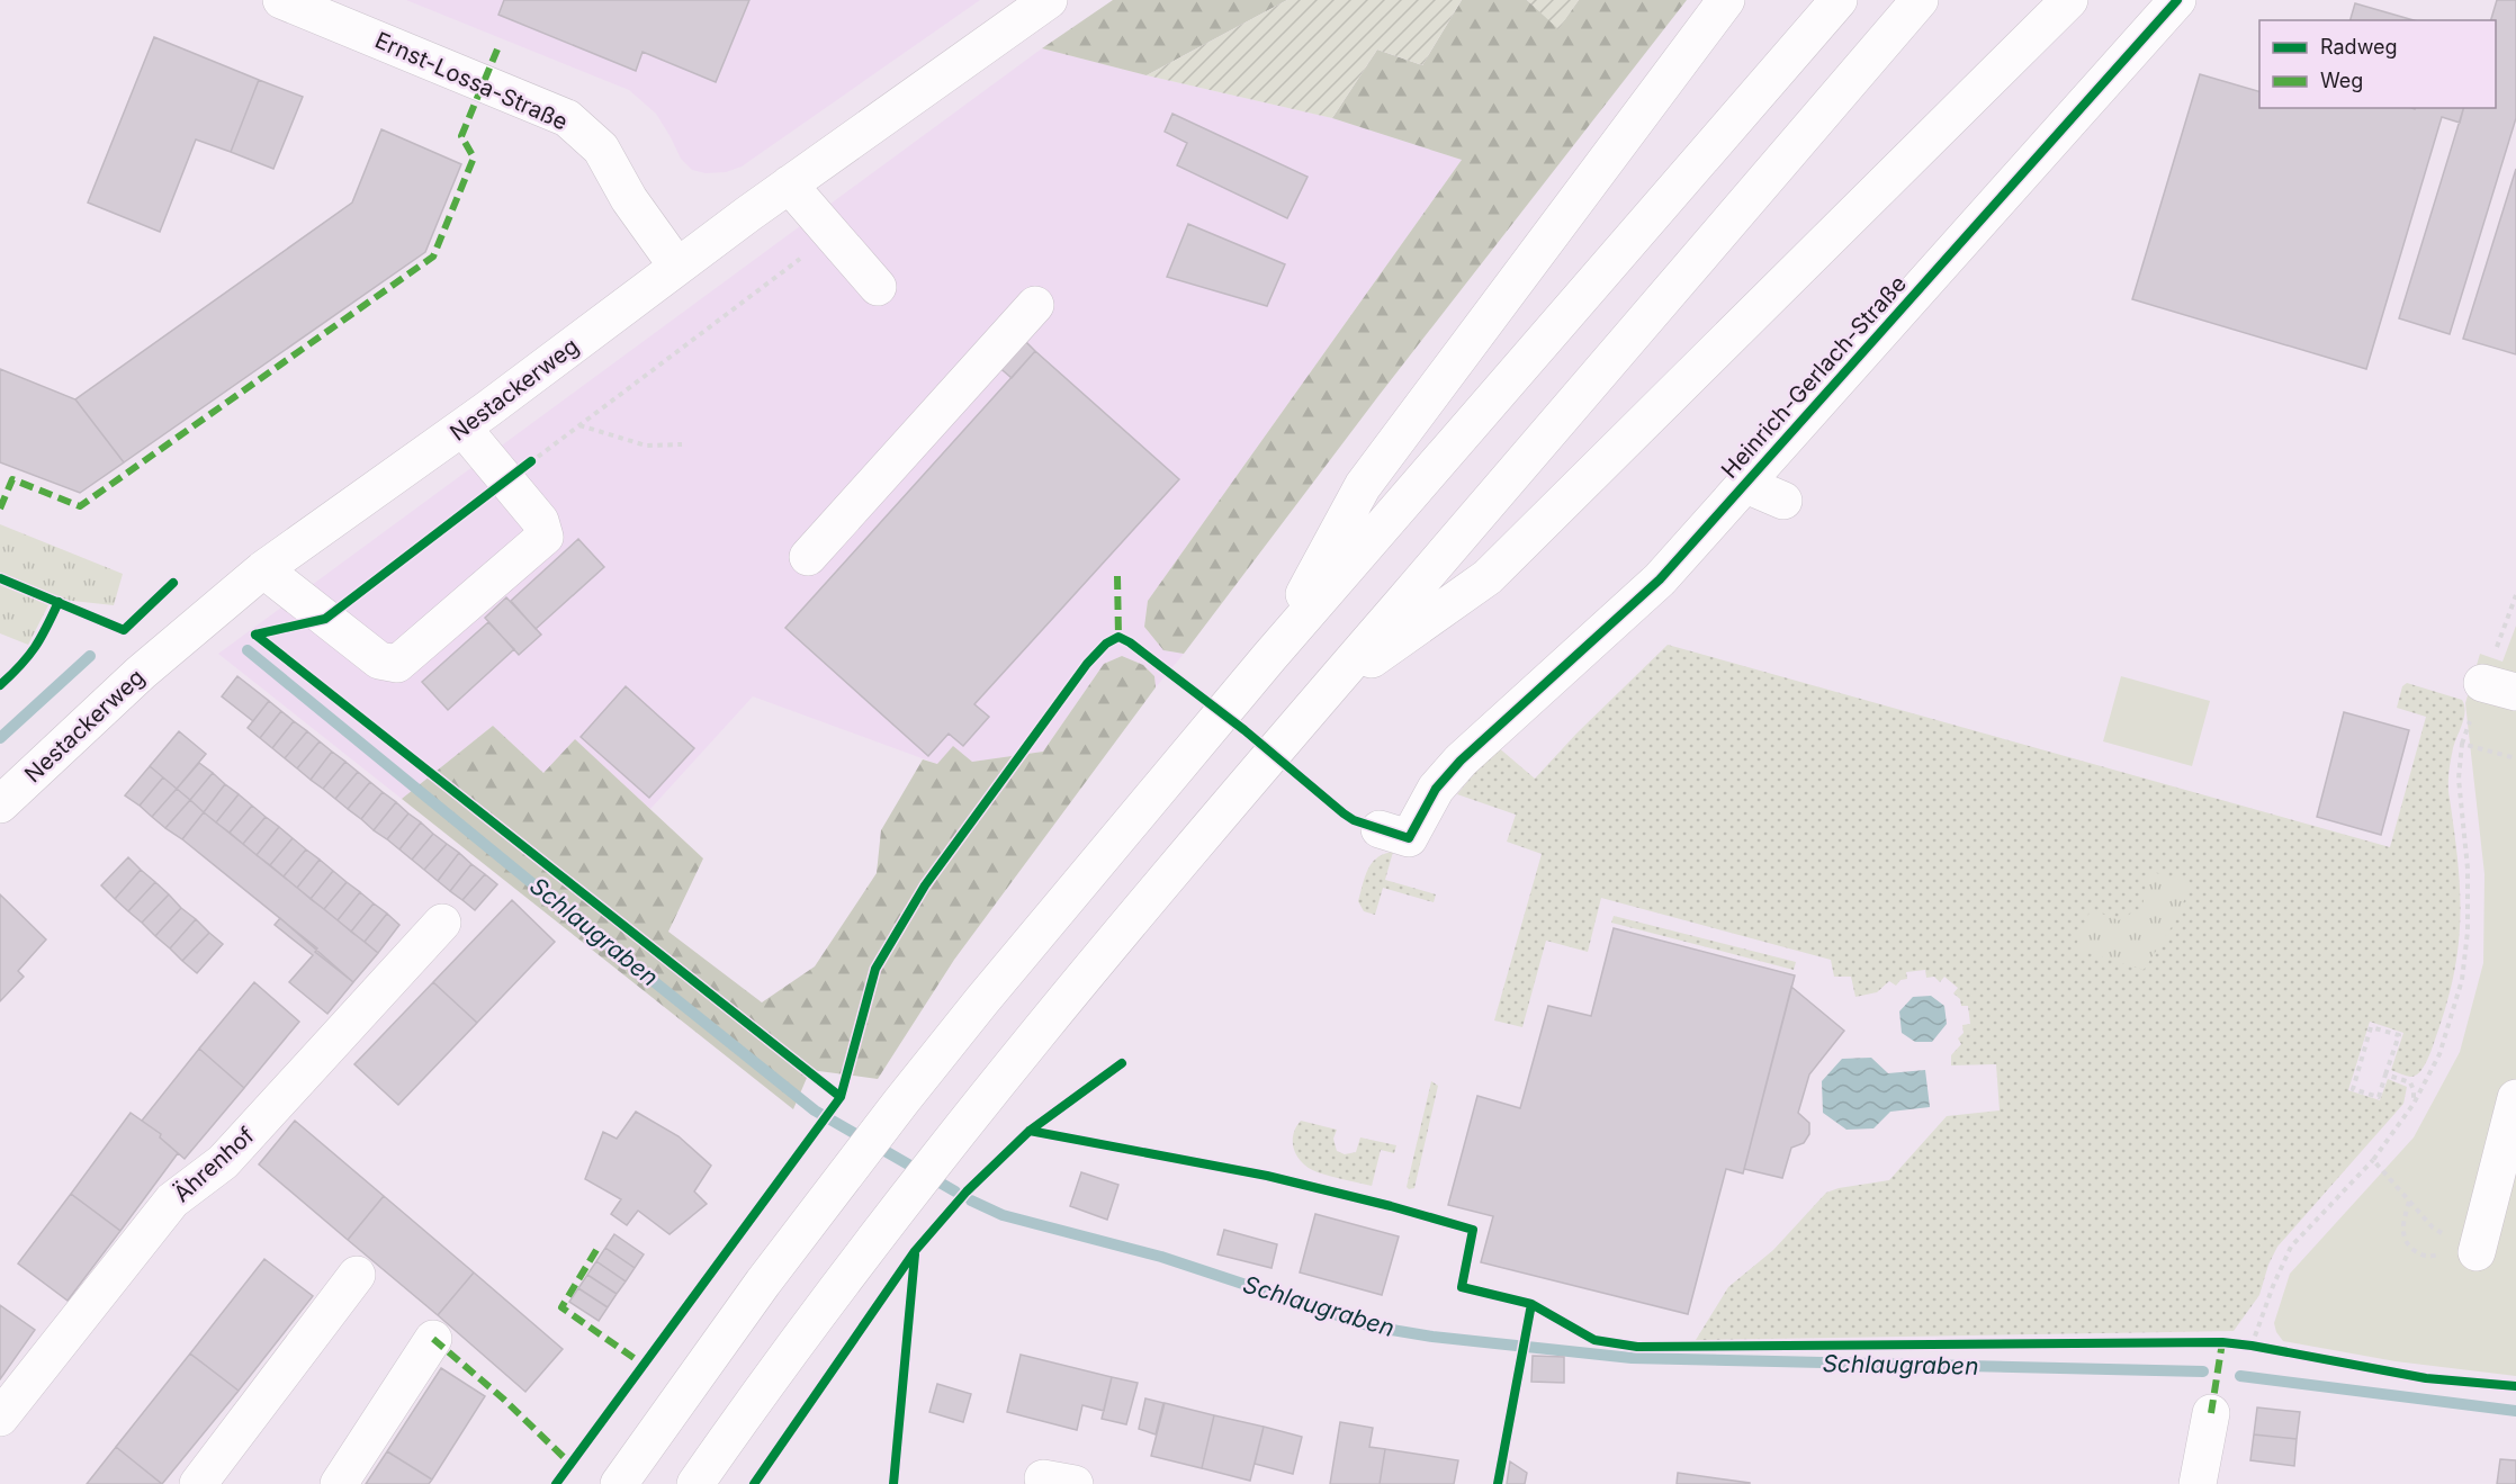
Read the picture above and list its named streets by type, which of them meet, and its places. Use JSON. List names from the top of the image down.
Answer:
{
  "streets": {
    "main road": [
      "Ernst-Lossa-Straße",
      "Heinrich-Gerlach-Straße",
      "Nestackerweg",
      "Ährenhof"
    ]
  },
  "crossings": [
    ["Ernst-Lossa-Straße", "Nestackerweg"]
  ],
  "water": ["Schlaugraben"],
  "legend": ["Radweg", "Weg"]
}
